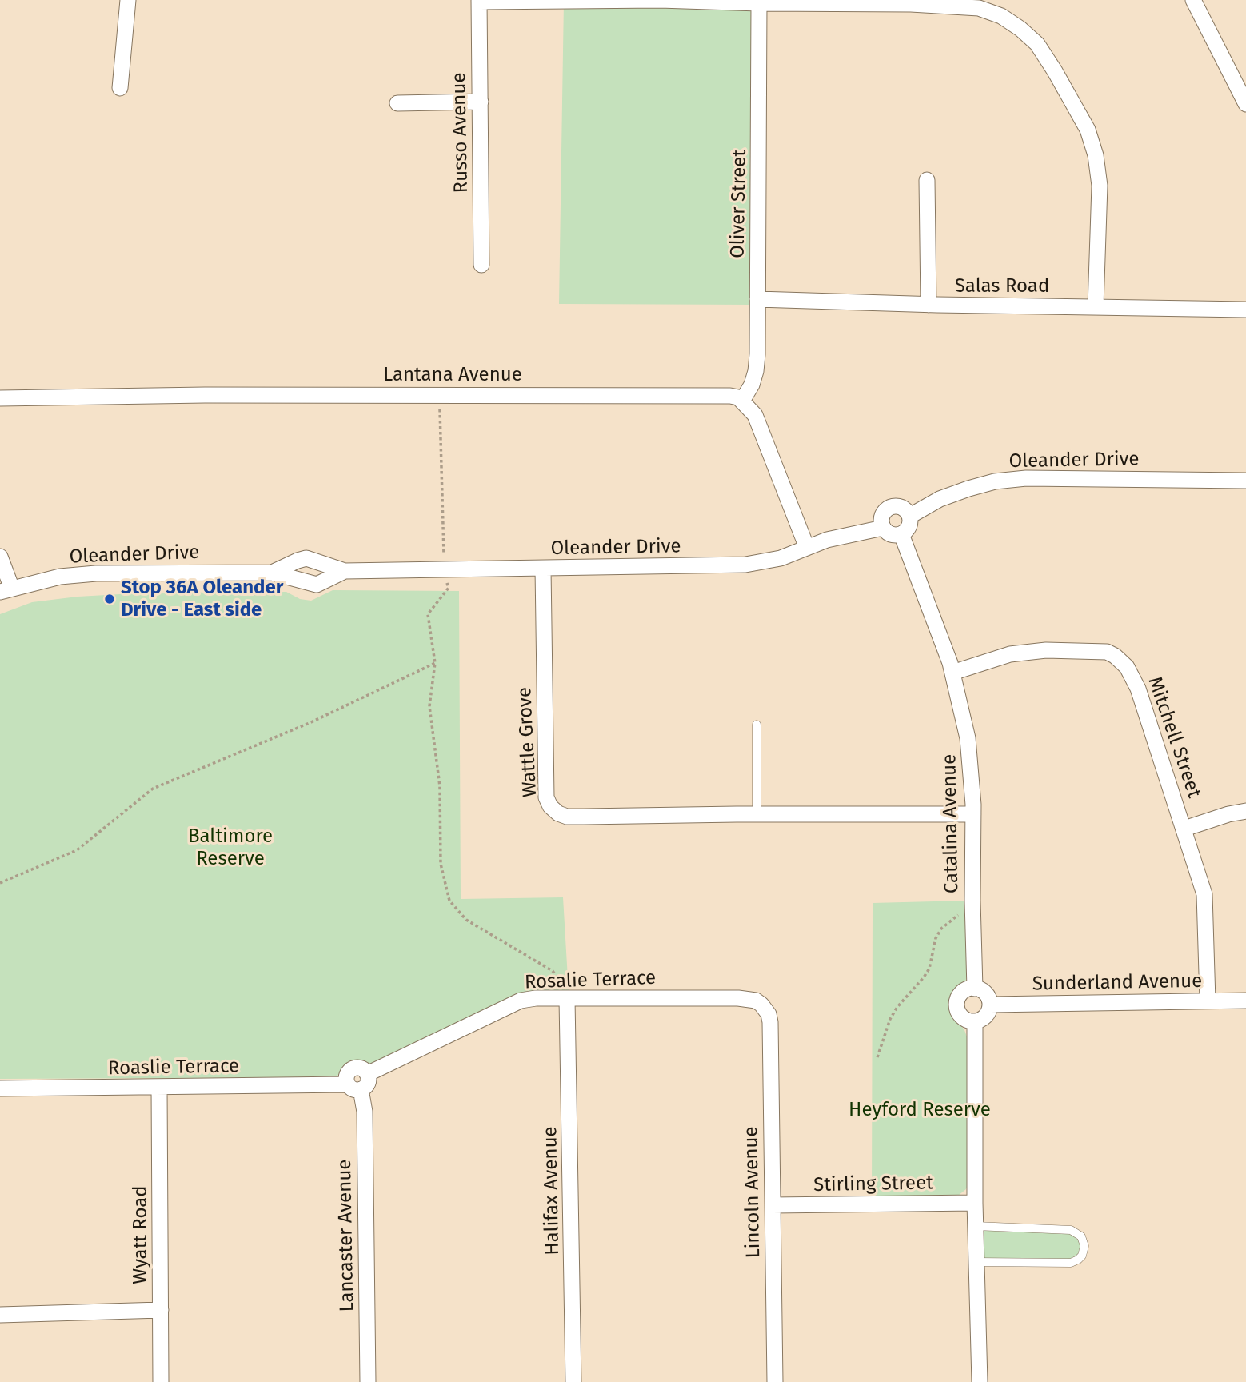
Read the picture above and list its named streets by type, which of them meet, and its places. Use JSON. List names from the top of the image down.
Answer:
{
  "streets": {
    "street": [
      "Russo Avenue",
      "Oliver Street",
      "Salas Road",
      "Lantana Avenue",
      "Oleander Drive",
      "Mitchell Street",
      "Wattle Grove",
      "Catalina Avenue",
      "Rosalie Terrace",
      "Sunderland Avenue",
      "Roaslie Terrace",
      "Stirling Street",
      "Halifax Avenue",
      "Lincoln Avenue",
      "Wyatt Road",
      "Lancaster Avenue"
    ]
  },
  "crossings": [
    ["Oliver Street", "Salas Road"],
    ["Oliver Street", "Lantana Avenue"],
    ["Oleander Drive", "Wattle Grove"],
    ["Oleander Drive", "Catalina Avenue"],
    ["Mitchell Street", "Catalina Avenue"],
    ["Mitchell Street", "Sunderland Avenue"],
    ["Wattle Grove", "Catalina Avenue"],
    ["Catalina Avenue", "Sunderland Avenue"],
    ["Rosalie Terrace", "Roaslie Terrace"],
    ["Rosalie Terrace", "Halifax Avenue"],
    ["Rosalie Terrace", "Lincoln Avenue"],
    ["Rosalie Terrace", "Lancaster Avenue"],
    ["Roaslie Terrace", "Wyatt Road"],
    ["Roaslie Terrace", "Lancaster Avenue"],
    ["Stirling Street", "Lincoln Avenue"]
  ],
  "parks": ["Baltimore Reserve", "Heyford Reserve"],
  "places": ["Stop 36A Oleander Drive - East side"]
}
